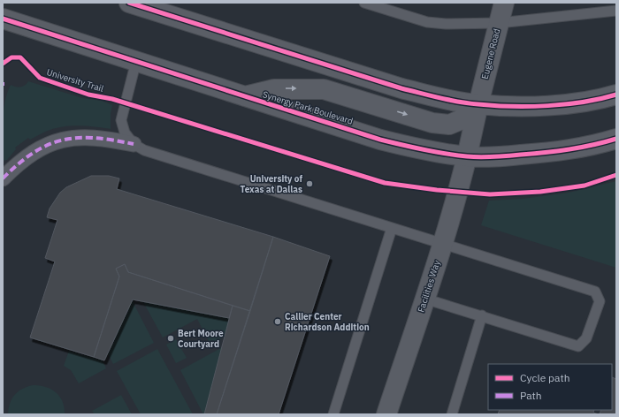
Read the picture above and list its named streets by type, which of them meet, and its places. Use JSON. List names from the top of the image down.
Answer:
{
  "streets": {
    "street": ["Eugene Road", "Synergy Park Boulevard", "Facilities Way"],
    "cycle path": ["University Trail"]
  },
  "crossings": [
    ["Eugene Road", "Synergy Park Boulevard"],
    ["Eugene Road", "Facilities Way"],
    ["Synergy Park Boulevard", "Facilities Way"]
  ],
  "places": ["University of Texas at Dallas", "Callier Center Richardson Addition", "Bert Moore Courtyard"],
  "legend": ["Cycle path", "Path"]
}
